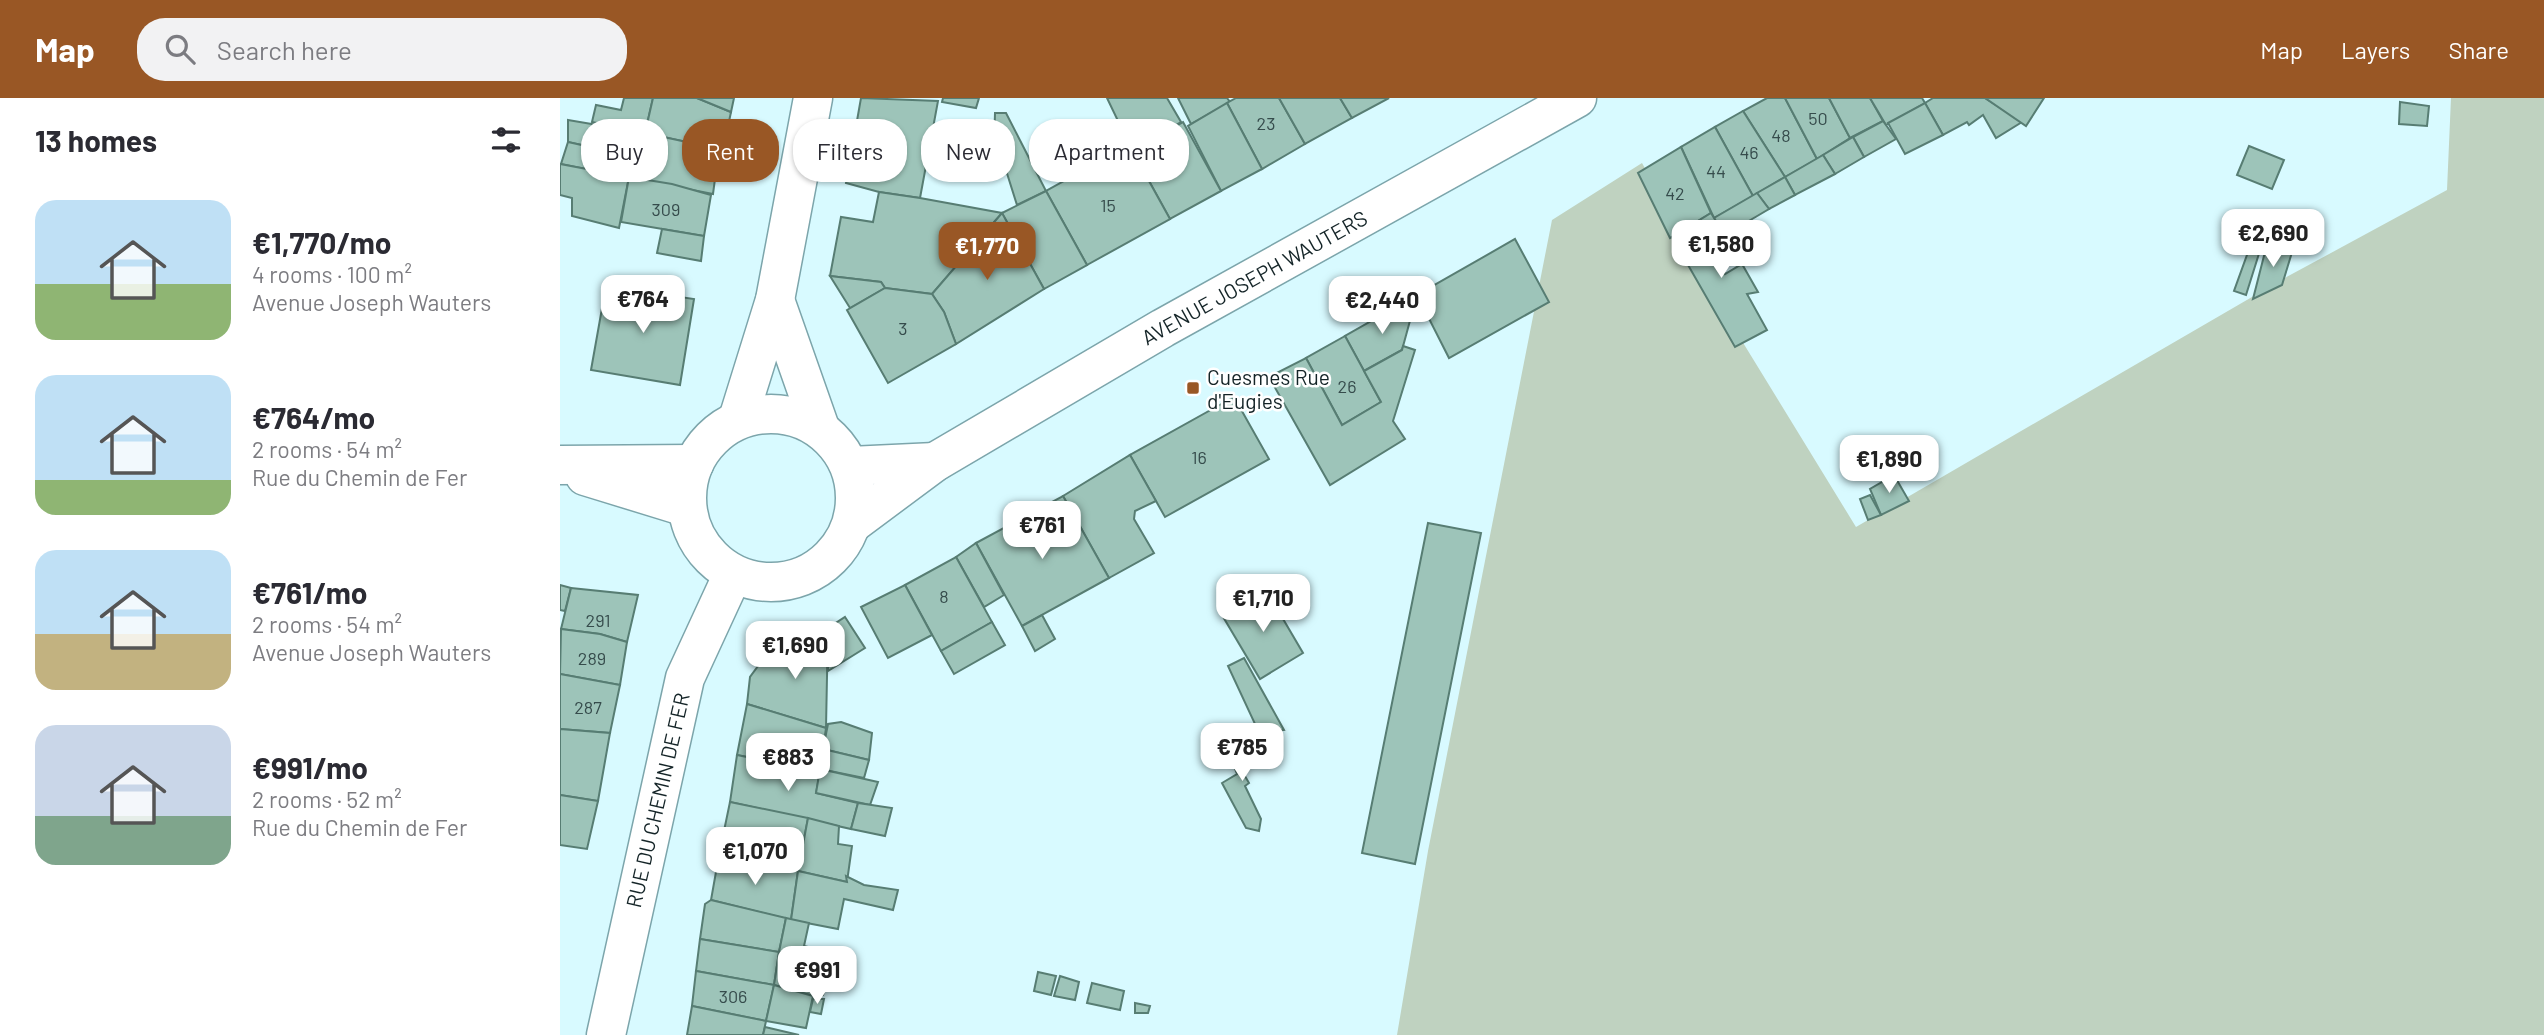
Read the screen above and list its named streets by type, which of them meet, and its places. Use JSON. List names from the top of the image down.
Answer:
{
  "streets": {
    "main road": ["AVENUE JOSEPH WAUTERS", "RUE DU CHEMIN DE FER"]
  },
  "crossings": [
    ["AVENUE JOSEPH WAUTERS", "RUE DU CHEMIN DE FER"]
  ],
  "places": {
    "transit": ["Cuesmes Rue d'Eugies"]
  },
  "house_numbers": [
    "50",
    "23",
    "48",
    "46",
    "44",
    "42",
    "15",
    "309",
    "3",
    "26",
    "16",
    "8",
    "291",
    "289",
    "287",
    "306"
  ],
  "page": {
    "header": "Map",
    "search": "Search here",
    "nav": ["Map", "Layers", "Share"],
    "heading": "13 homes",
    "chip": [
      "Buy",
      "Rent",
      "Filters",
      "New",
      "Apartment"
    ],
    "list": [
      {
        "name": "€1,770/mo",
        "note": "4 rooms · 100 m² · Avenue Joseph Wauters"
      },
      {
        "name": "€764/mo",
        "note": "2 rooms · 54 m² · Rue du Chemin de Fer"
      },
      {
        "name": "€761/mo",
        "note": "2 rooms · 54 m² · Avenue Joseph Wauters"
      },
      {
        "name": "€991/mo",
        "note": "2 rooms · 52 m² · Rue du Chemin de Fer"
      }
    ],
    "price": [
      "€2,690",
      "€1,580",
      "€1,770",
      "€764",
      "€2,440",
      "€1,890",
      "€761",
      "€1,710",
      "€1,690",
      "€785",
      "€883",
      "€1,070",
      "€991"
    ]
  }
}
